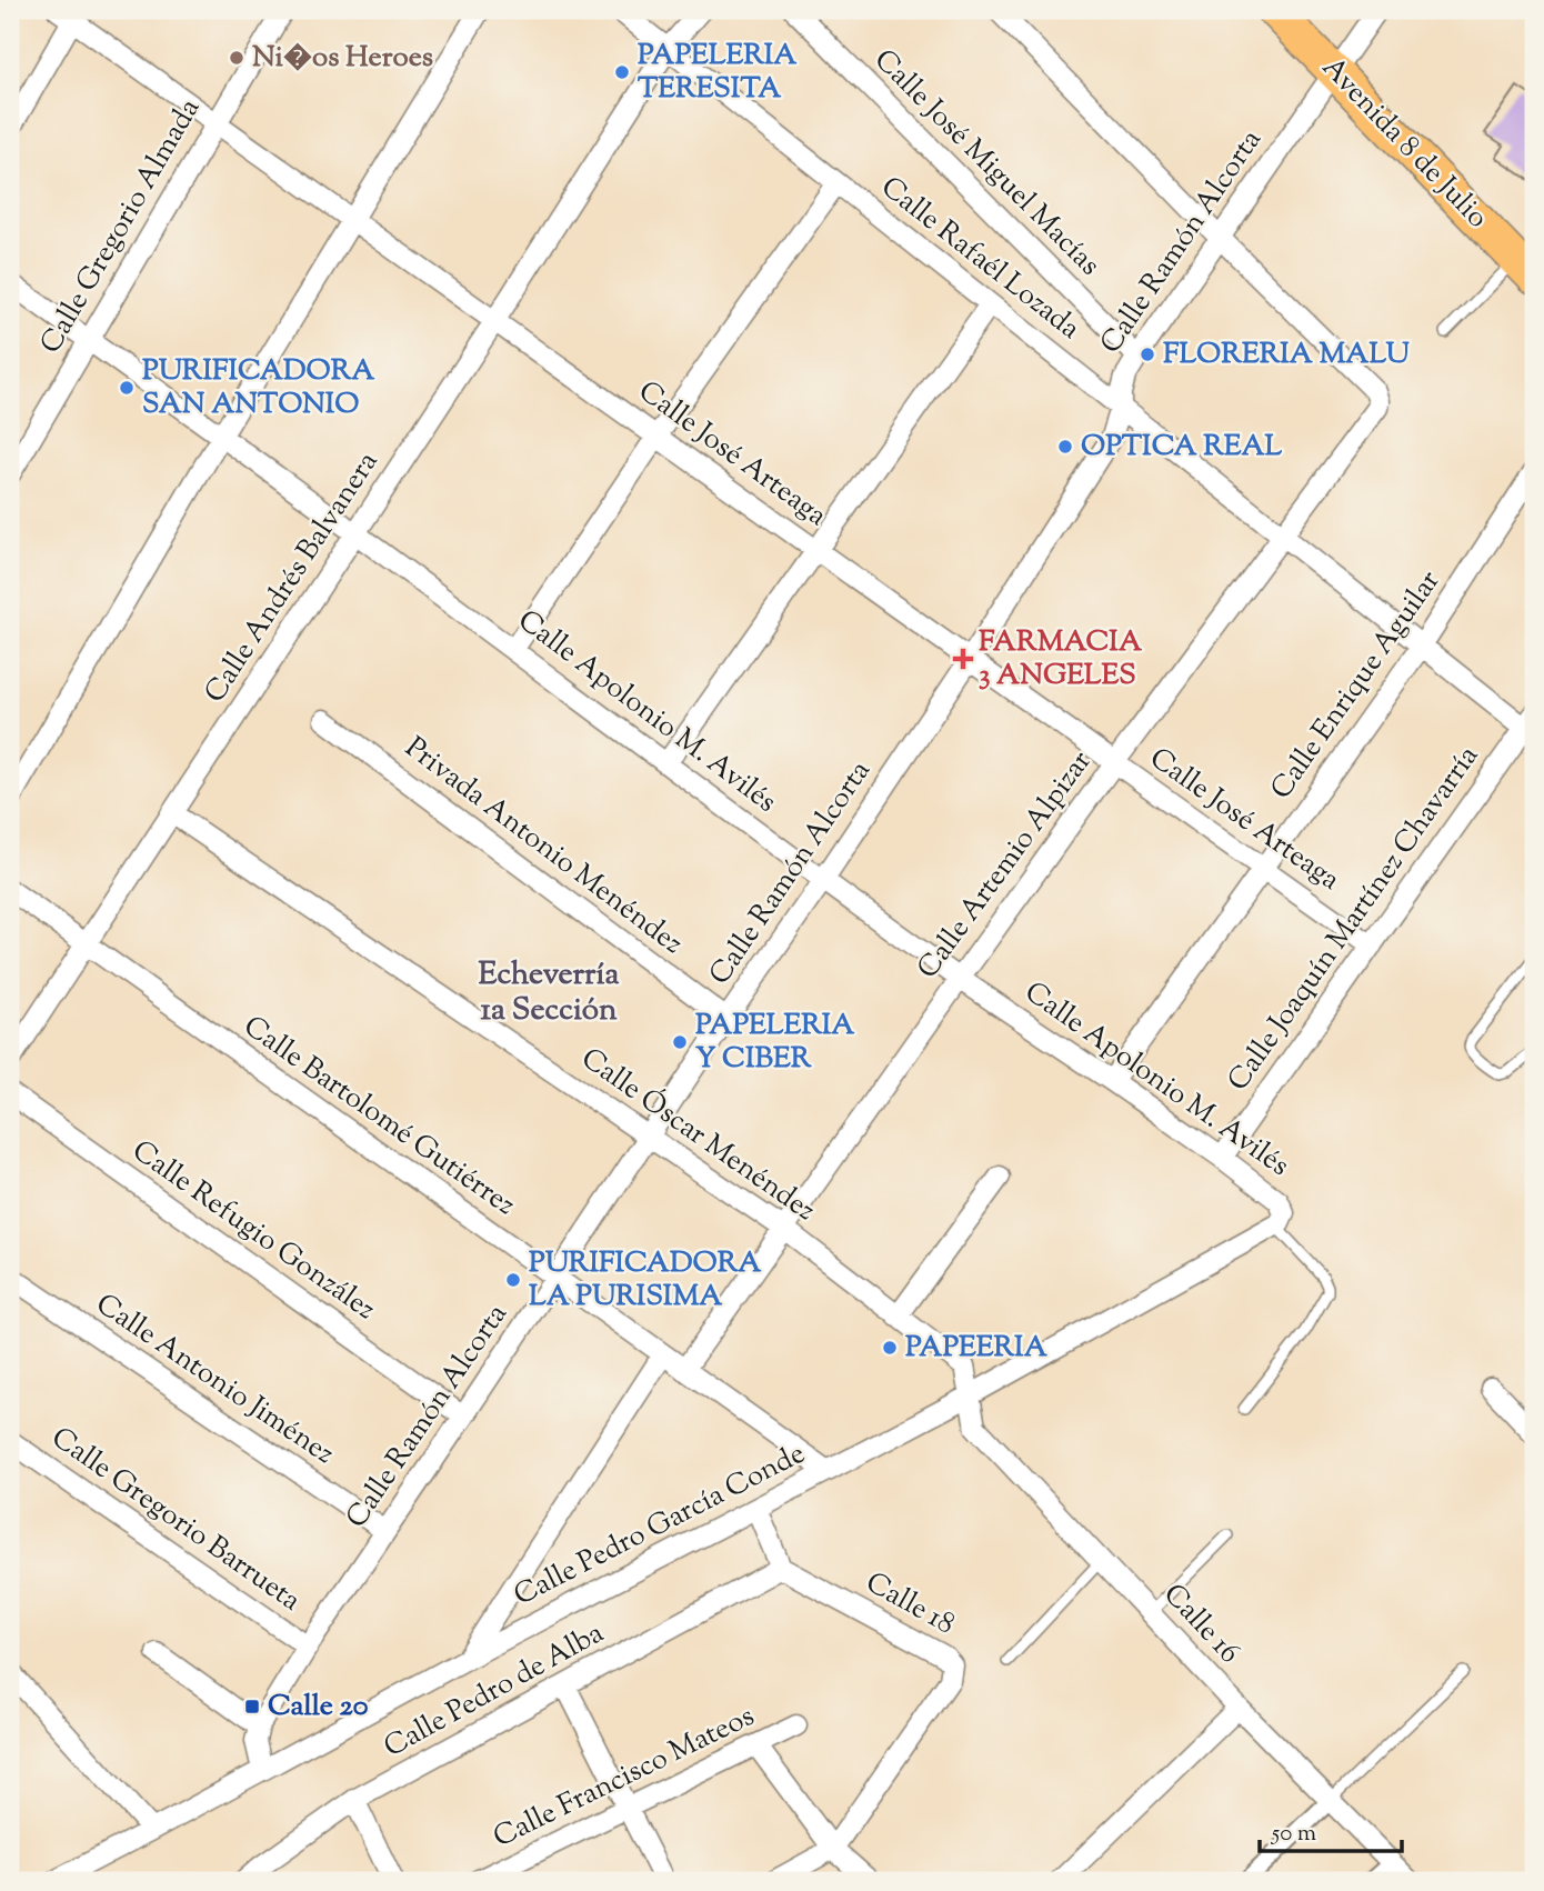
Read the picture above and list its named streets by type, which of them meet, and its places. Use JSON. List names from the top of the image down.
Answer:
{
  "streets": {
    "main road": ["Avenida 8 de Julio"],
    "street": [
      "Calle José Miguel Macías",
      "Calle Gregorio Almada",
      "Calle Ramón Alcorta",
      "Calle Rafaél Lozada",
      "Calle José Arteaga",
      "Calle Andrés Balvanera",
      "Calle Enrique Aguilar",
      "Calle Apolonio M. Avilés",
      "Privada Antonio Menéndez",
      "Calle Artemio Alpizar",
      "Calle Joaquín Martínez Chavarría",
      "Calle Bartolomé Gutiérrez",
      "Calle Óscar Menéndez",
      "Calle Refugio González",
      "Calle Antonio Jiménez",
      "Calle Gregorio Barrueta",
      "Calle Pedro García Conde",
      "Calle 18",
      "Calle 16",
      "Calle Pedro de Alba",
      "Calle Francisco Mateos"
    ]
  },
  "crossings": [
    ["Avenida 8 de Julio", "Calle Ramón Alcorta"],
    ["Calle José Miguel Macías", "Calle Ramón Alcorta"],
    ["Calle Gregorio Almada", "Calle José Arteaga"],
    ["Calle Gregorio Almada", "Calle Apolonio M. Avilés"],
    ["Calle Ramón Alcorta", "Calle Rafaél Lozada"],
    ["Calle Ramón Alcorta", "Calle José Arteaga"],
    ["Calle Ramón Alcorta", "Calle Apolonio M. Avilés"],
    ["Calle Ramón Alcorta", "Privada Antonio Menéndez"],
    ["Calle Ramón Alcorta", "Calle Artemio Alpizar"],
    ["Calle Ramón Alcorta", "Calle Bartolomé Gutiérrez"],
    ["Calle Ramón Alcorta", "Calle Óscar Menéndez"],
    ["Calle Ramón Alcorta", "Calle Refugio González"],
    ["Calle Ramón Alcorta", "Calle Antonio Jiménez"],
    ["Calle Ramón Alcorta", "Calle Gregorio Barrueta"],
    ["Calle Rafaél Lozada", "Calle Andrés Balvanera"],
    ["Calle Rafaél Lozada", "Calle Enrique Aguilar"],
    ["Calle Rafaél Lozada", "Calle Artemio Alpizar"],
    ["Calle Rafaél Lozada", "Calle Joaquín Martínez Chavarría"],
    ["Calle José Arteaga", "Calle Andrés Balvanera"],
    ["Calle José Arteaga", "Calle Enrique Aguilar"],
    ["Calle José Arteaga", "Calle Artemio Alpizar"],
    ["Calle José Arteaga", "Calle Joaquín Martínez Chavarría"],
    ["Calle Andrés Balvanera", "Calle Apolonio M. Avilés"],
    ["Calle Andrés Balvanera", "Calle Bartolomé Gutiérrez"],
    ["Calle Andrés Balvanera", "Calle Óscar Menéndez"],
    ["Calle Enrique Aguilar", "Calle Apolonio M. Avilés"],
    ["Calle Apolonio M. Avilés", "Calle Artemio Alpizar"],
    ["Calle Apolonio M. Avilés", "Calle Joaquín Martínez Chavarría"],
    ["Calle Apolonio M. Avilés", "Calle Pedro García Conde"],
    ["Calle Artemio Alpizar", "Calle Bartolomé Gutiérrez"],
    ["Calle Artemio Alpizar", "Calle Óscar Menéndez"],
    ["Calle Bartolomé Gutiérrez", "Calle Pedro García Conde"],
    ["Calle Óscar Menéndez", "Calle Pedro García Conde"],
    ["Calle Óscar Menéndez", "Calle 16"],
    ["Calle Pedro García Conde", "Calle 16"],
    ["Calle 18", "Calle Pedro de Alba"]
  ],
  "districts": ["Echeverría 1a Sección"],
  "places": {
    "other": [
      "Ni�os Heroes",
      "PAPELERIA TERESITA",
      "FLORERIA MALU",
      "PURIFICADORA SAN ANTONIO",
      "OPTICA REAL",
      "PAPELERIA Y CIBER",
      "PURIFICADORA LA PURISIMA",
      "PAPEERIA"
    ],
    "health": ["FARMACIA 3 ANGELES"],
    "transit": ["Calle 20"]
  },
  "scale_bar": "50 m"
}
